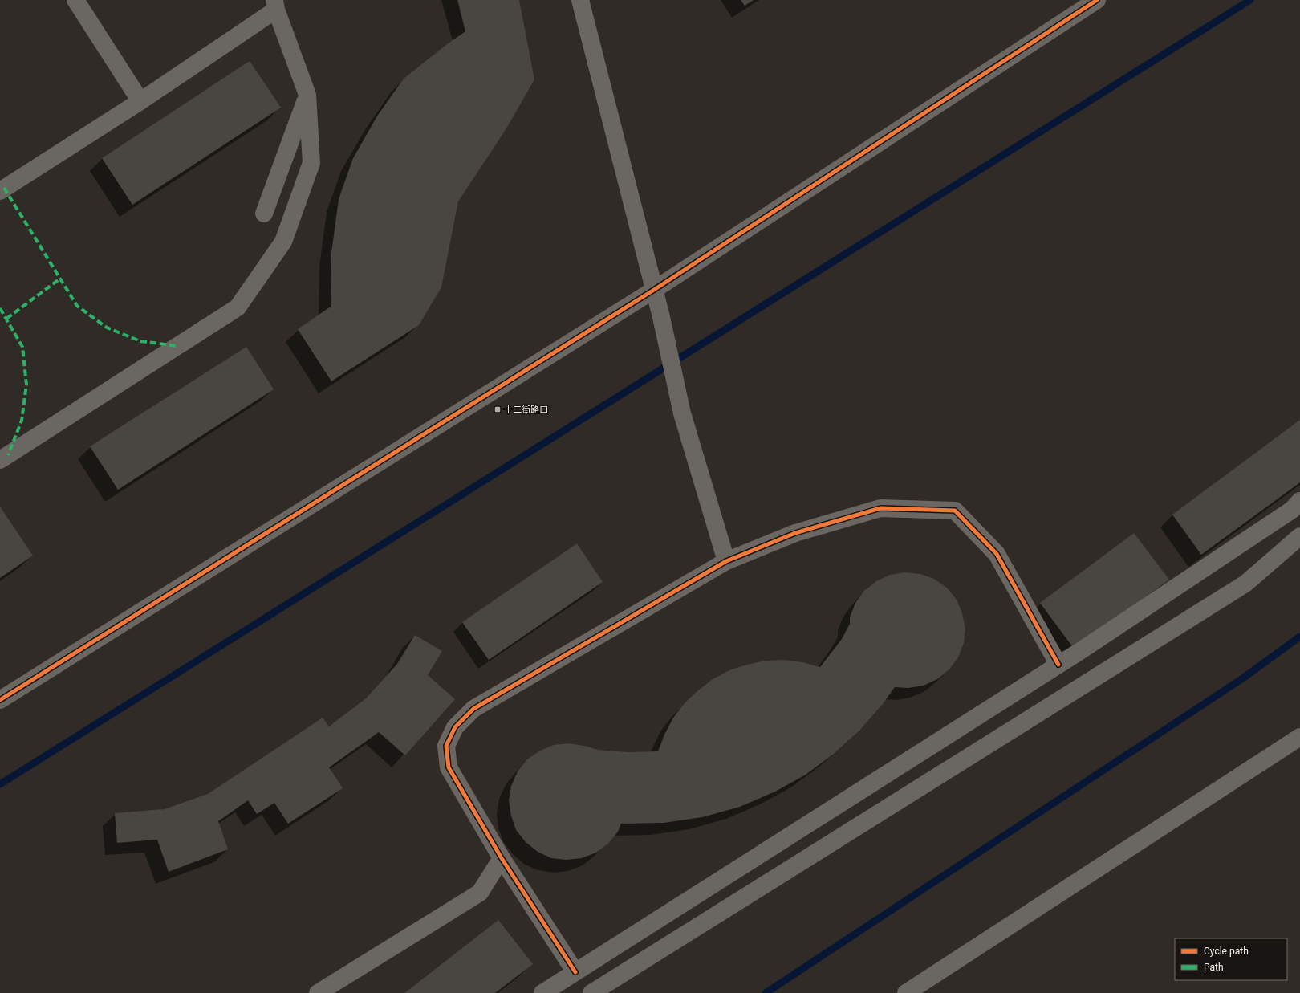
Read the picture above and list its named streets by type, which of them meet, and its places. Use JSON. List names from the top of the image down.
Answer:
{
  "places": {
    "transit": ["十二街路口"]
  },
  "legend": ["Cycle path", "Path"]
}
